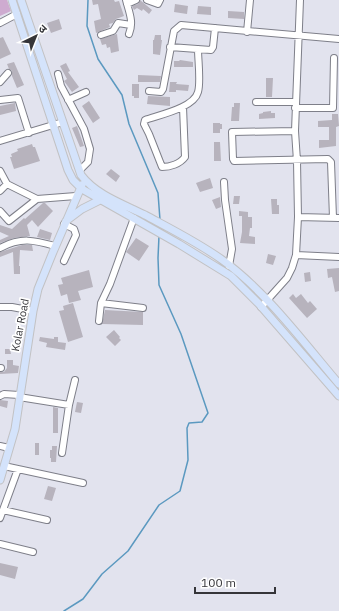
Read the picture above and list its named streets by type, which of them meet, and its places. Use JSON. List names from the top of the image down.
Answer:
{
  "streets": {
    "main road": ["Kolar Road"]
  },
  "scale_bar": "100 m",
  "north": "top right"
}
